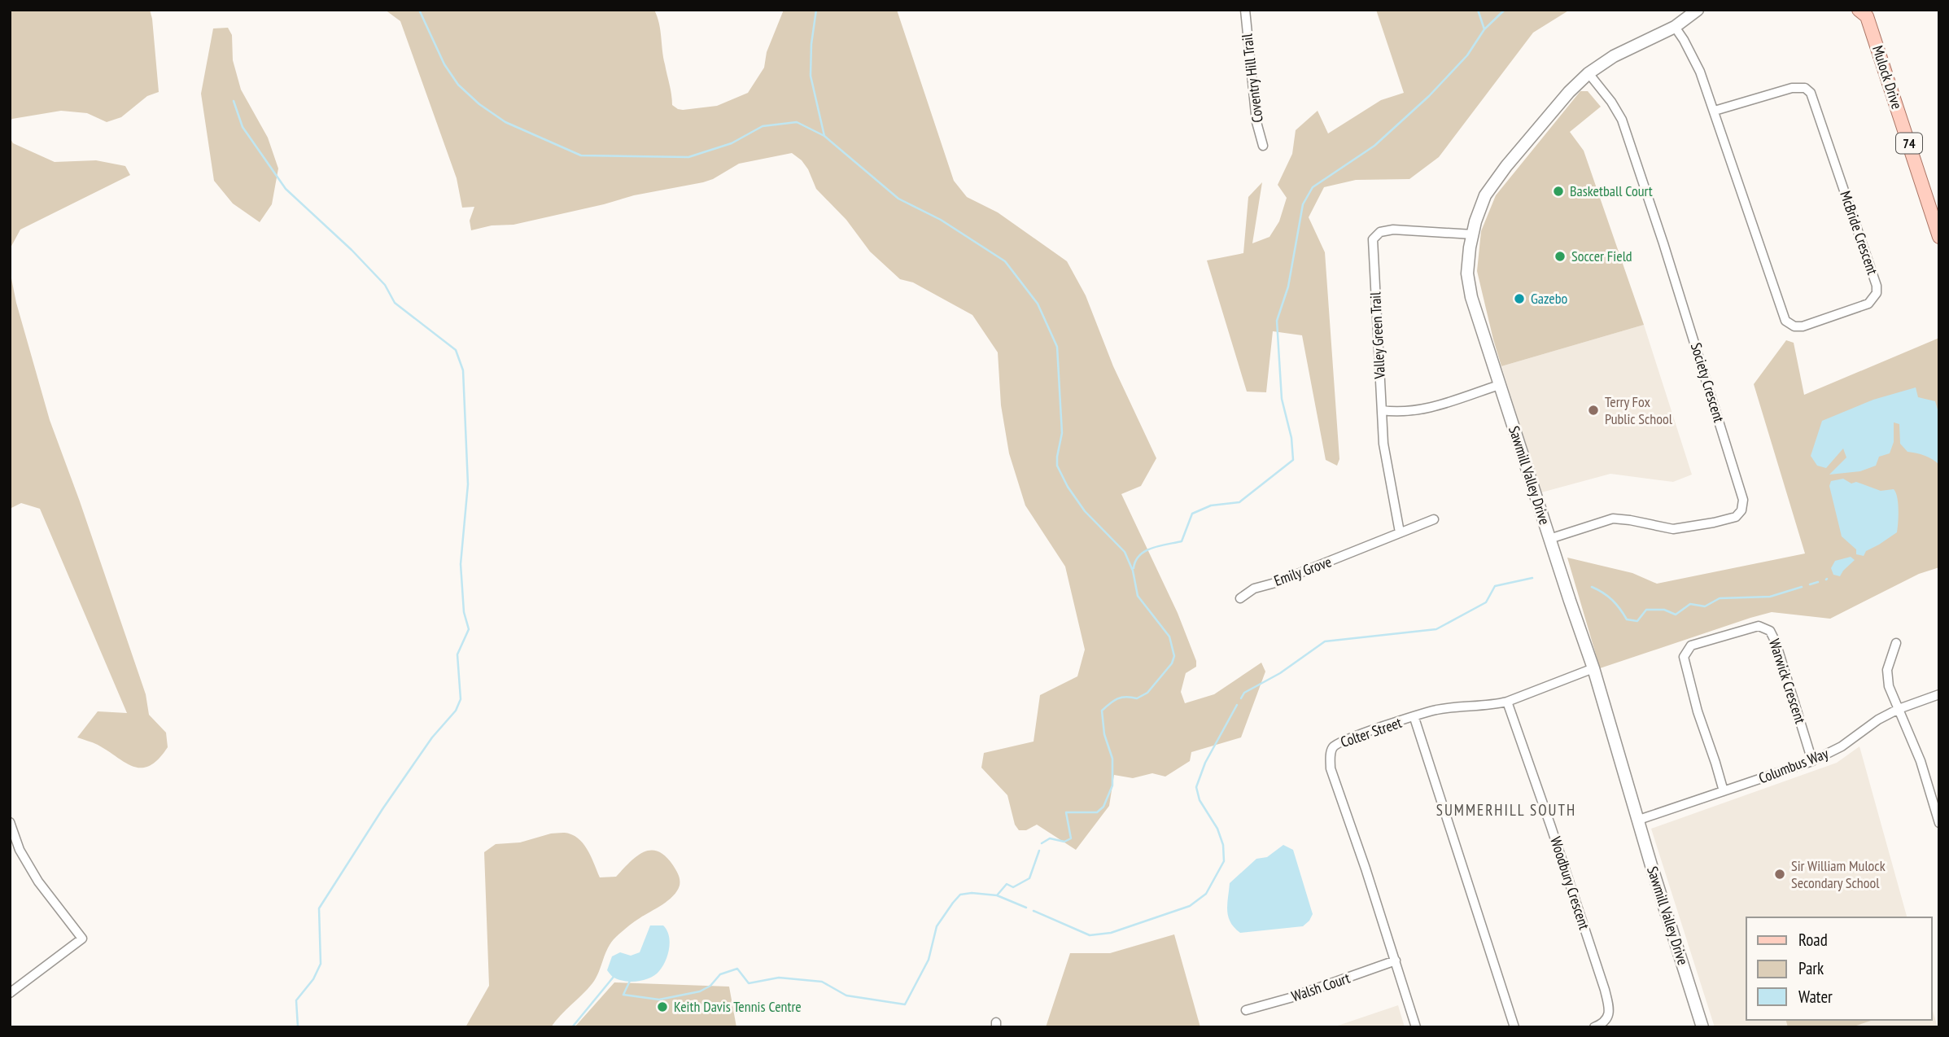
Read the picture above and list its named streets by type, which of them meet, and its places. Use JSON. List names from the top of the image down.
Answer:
{
  "streets": {
    "main road": ["Mulock Drive", "74"],
    "street": [
      "Coventry Hill Trail",
      "McBride Crescent",
      "Valley Green Trail",
      "Society Crescent",
      "Sawmill Valley Drive",
      "Emily Grove",
      "Warwick Crescent",
      "Colter Street",
      "Columbus Way",
      "Woodbury Crescent",
      "Walsh Court"
    ]
  },
  "crossings": [
    ["McBride Crescent", "Sawmill Valley Drive"],
    ["Valley Green Trail", "Sawmill Valley Drive"],
    ["Valley Green Trail", "Emily Grove"],
    ["Society Crescent", "Sawmill Valley Drive"],
    ["Sawmill Valley Drive", "Colter Street"],
    ["Sawmill Valley Drive", "Columbus Way"],
    ["Warwick Crescent", "Columbus Way"],
    ["Colter Street", "Woodbury Crescent"],
    ["Colter Street", "Walsh Court"]
  ],
  "districts": ["SUMMERHILL SOUTH"],
  "places": [
    "Basketball Court",
    "Soccer Field",
    "Gazebo",
    "Terry Fox Public School",
    "Sir William Mulock Secondary School",
    "Keith Davis Tennis Centre"
  ],
  "legend": ["Road", "Park", "Water"]
}
